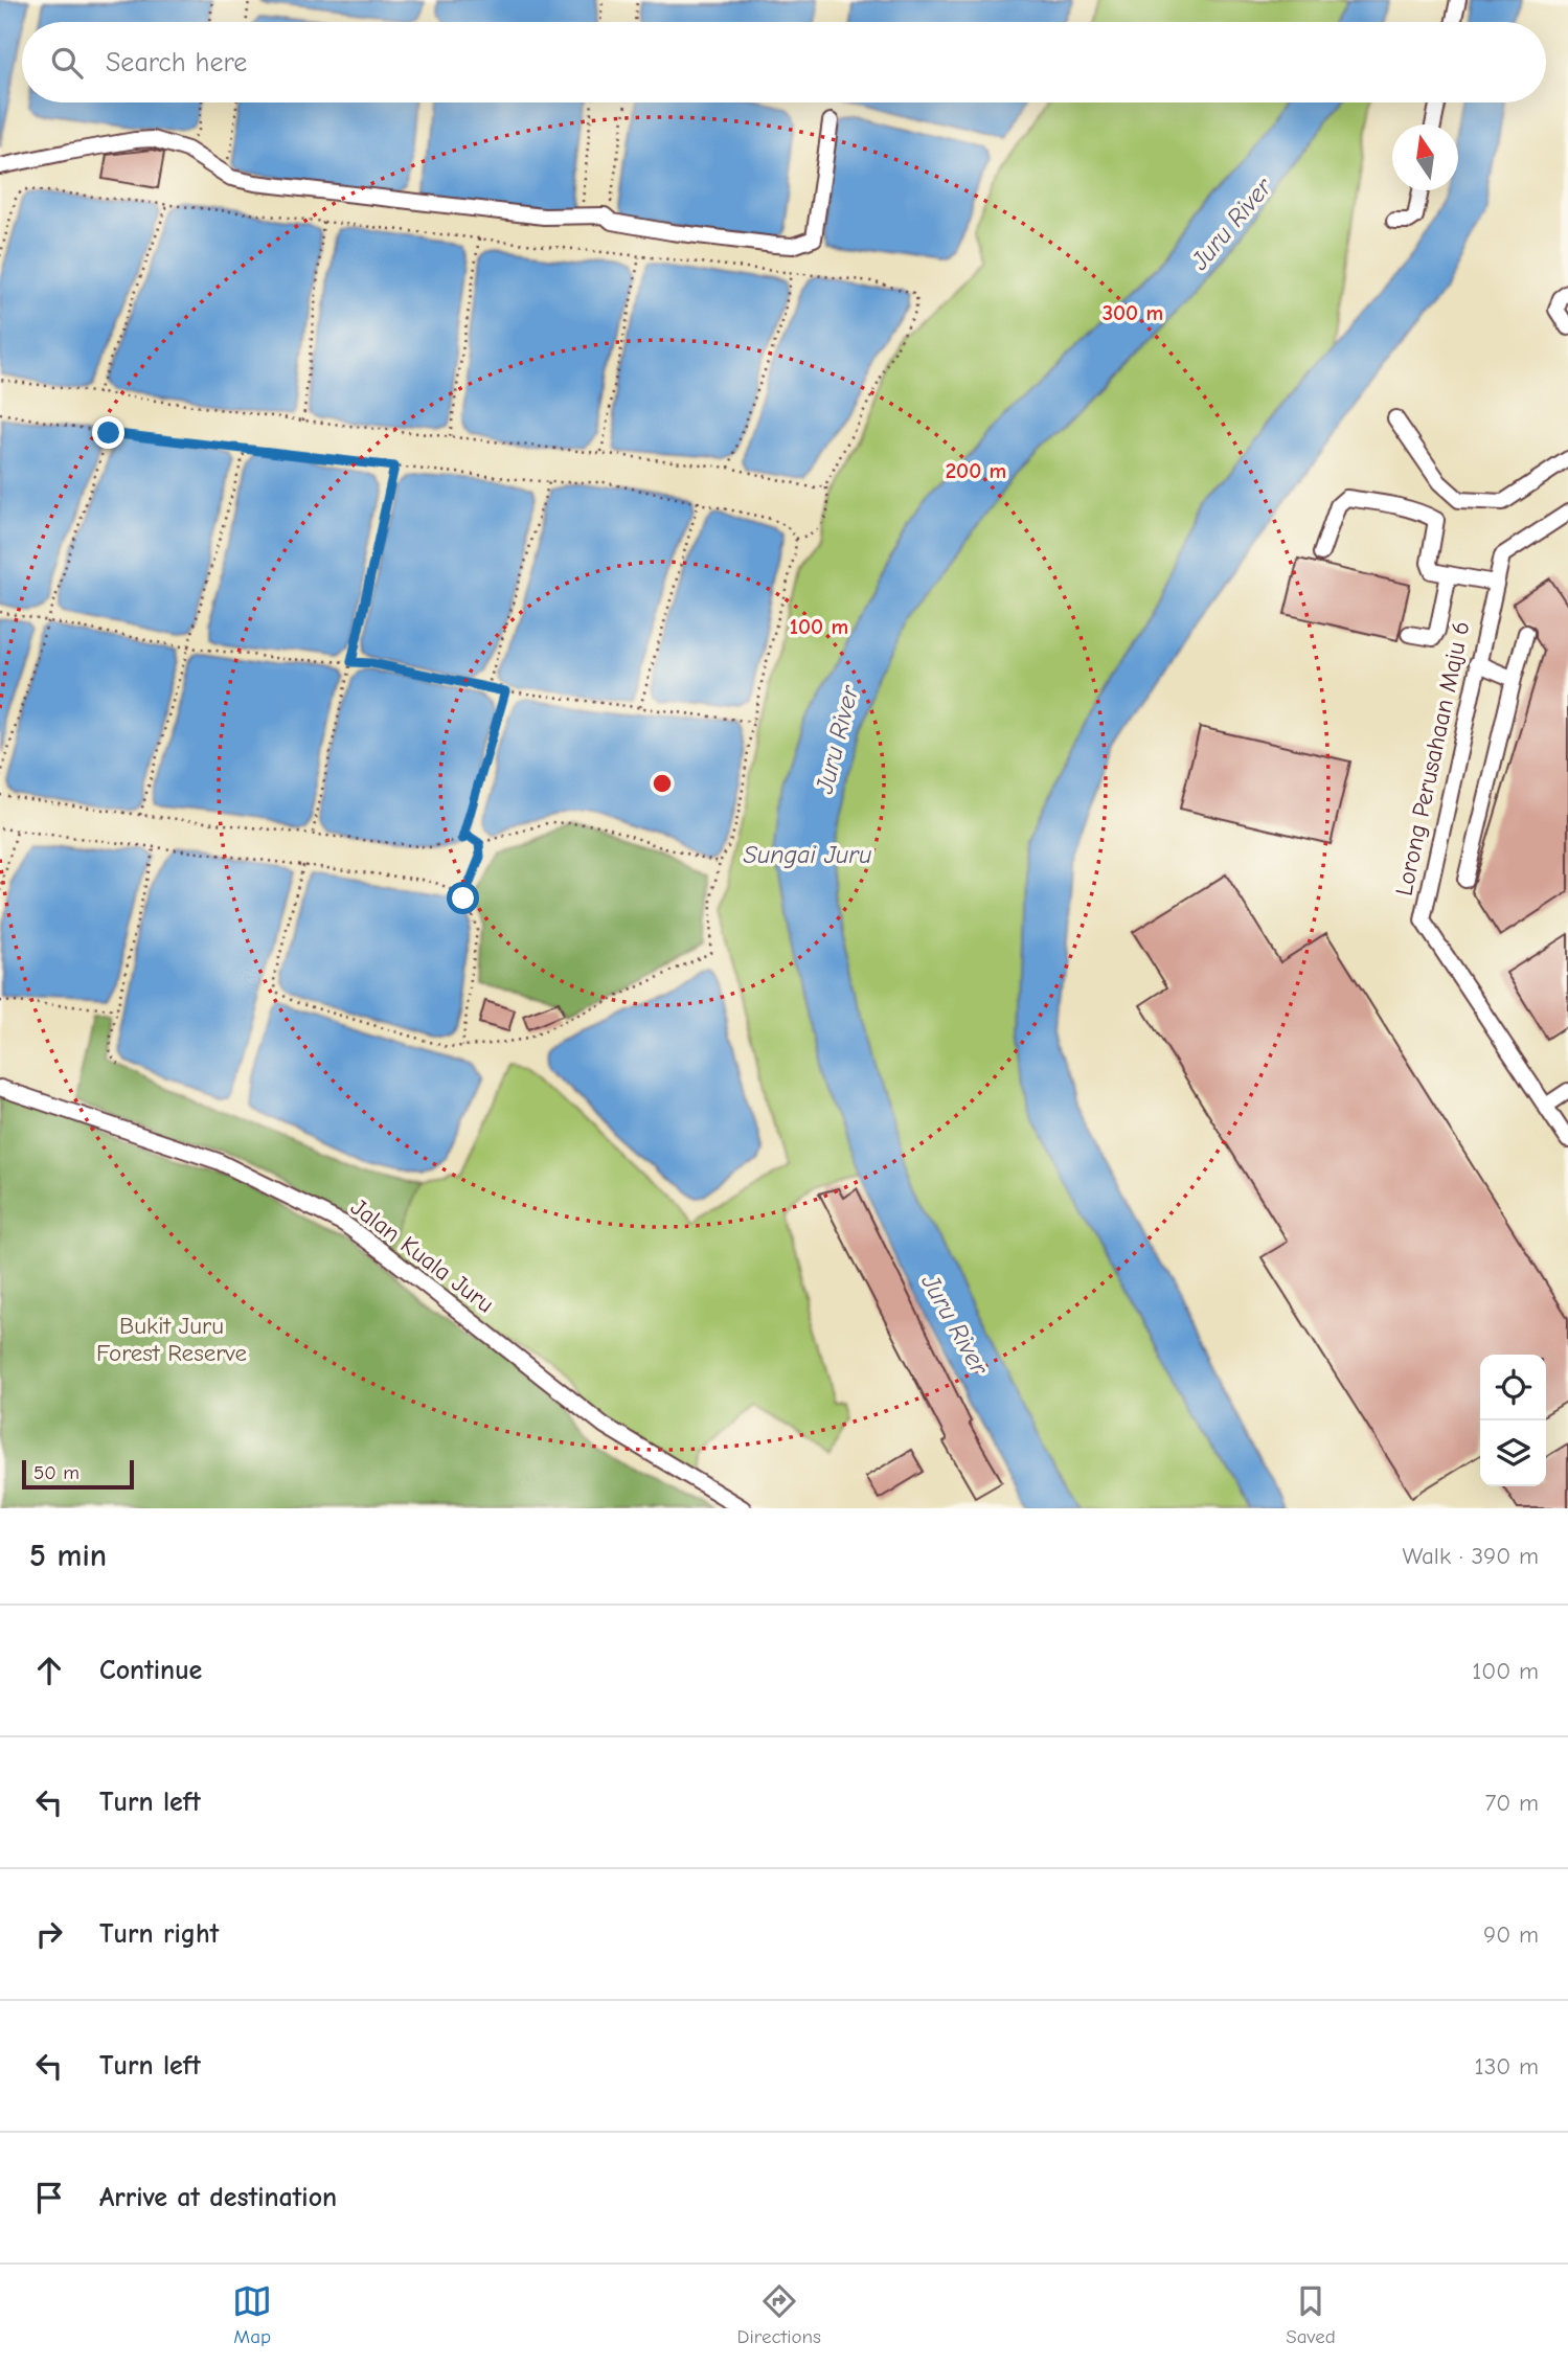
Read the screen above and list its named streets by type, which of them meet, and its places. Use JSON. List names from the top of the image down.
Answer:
{
  "streets": {
    "street": ["Lorong Perusahaan Maju 6", "Jalan Kuala Juru"]
  },
  "water": ["Juru River", "Sungai Juru"],
  "parks": ["Bukit Juru Forest Reserve"],
  "scale_bar": "50 m",
  "north": "top",
  "page": {
    "search": "Search here",
    "scale": "50 m",
    "heading": ["5 min", "Walk · 390 m"],
    "list": [
      ["Continue", "100 m"],
      ["Turn left", "70 m"],
      ["Turn right", "90 m"],
      ["Turn left", "130 m"],
      "Arrive at destination"
    ],
    "nav": ["Map", "Directions", "Saved"]
  },
  "rings": ["300 m", "200 m", "100 m"]
}
